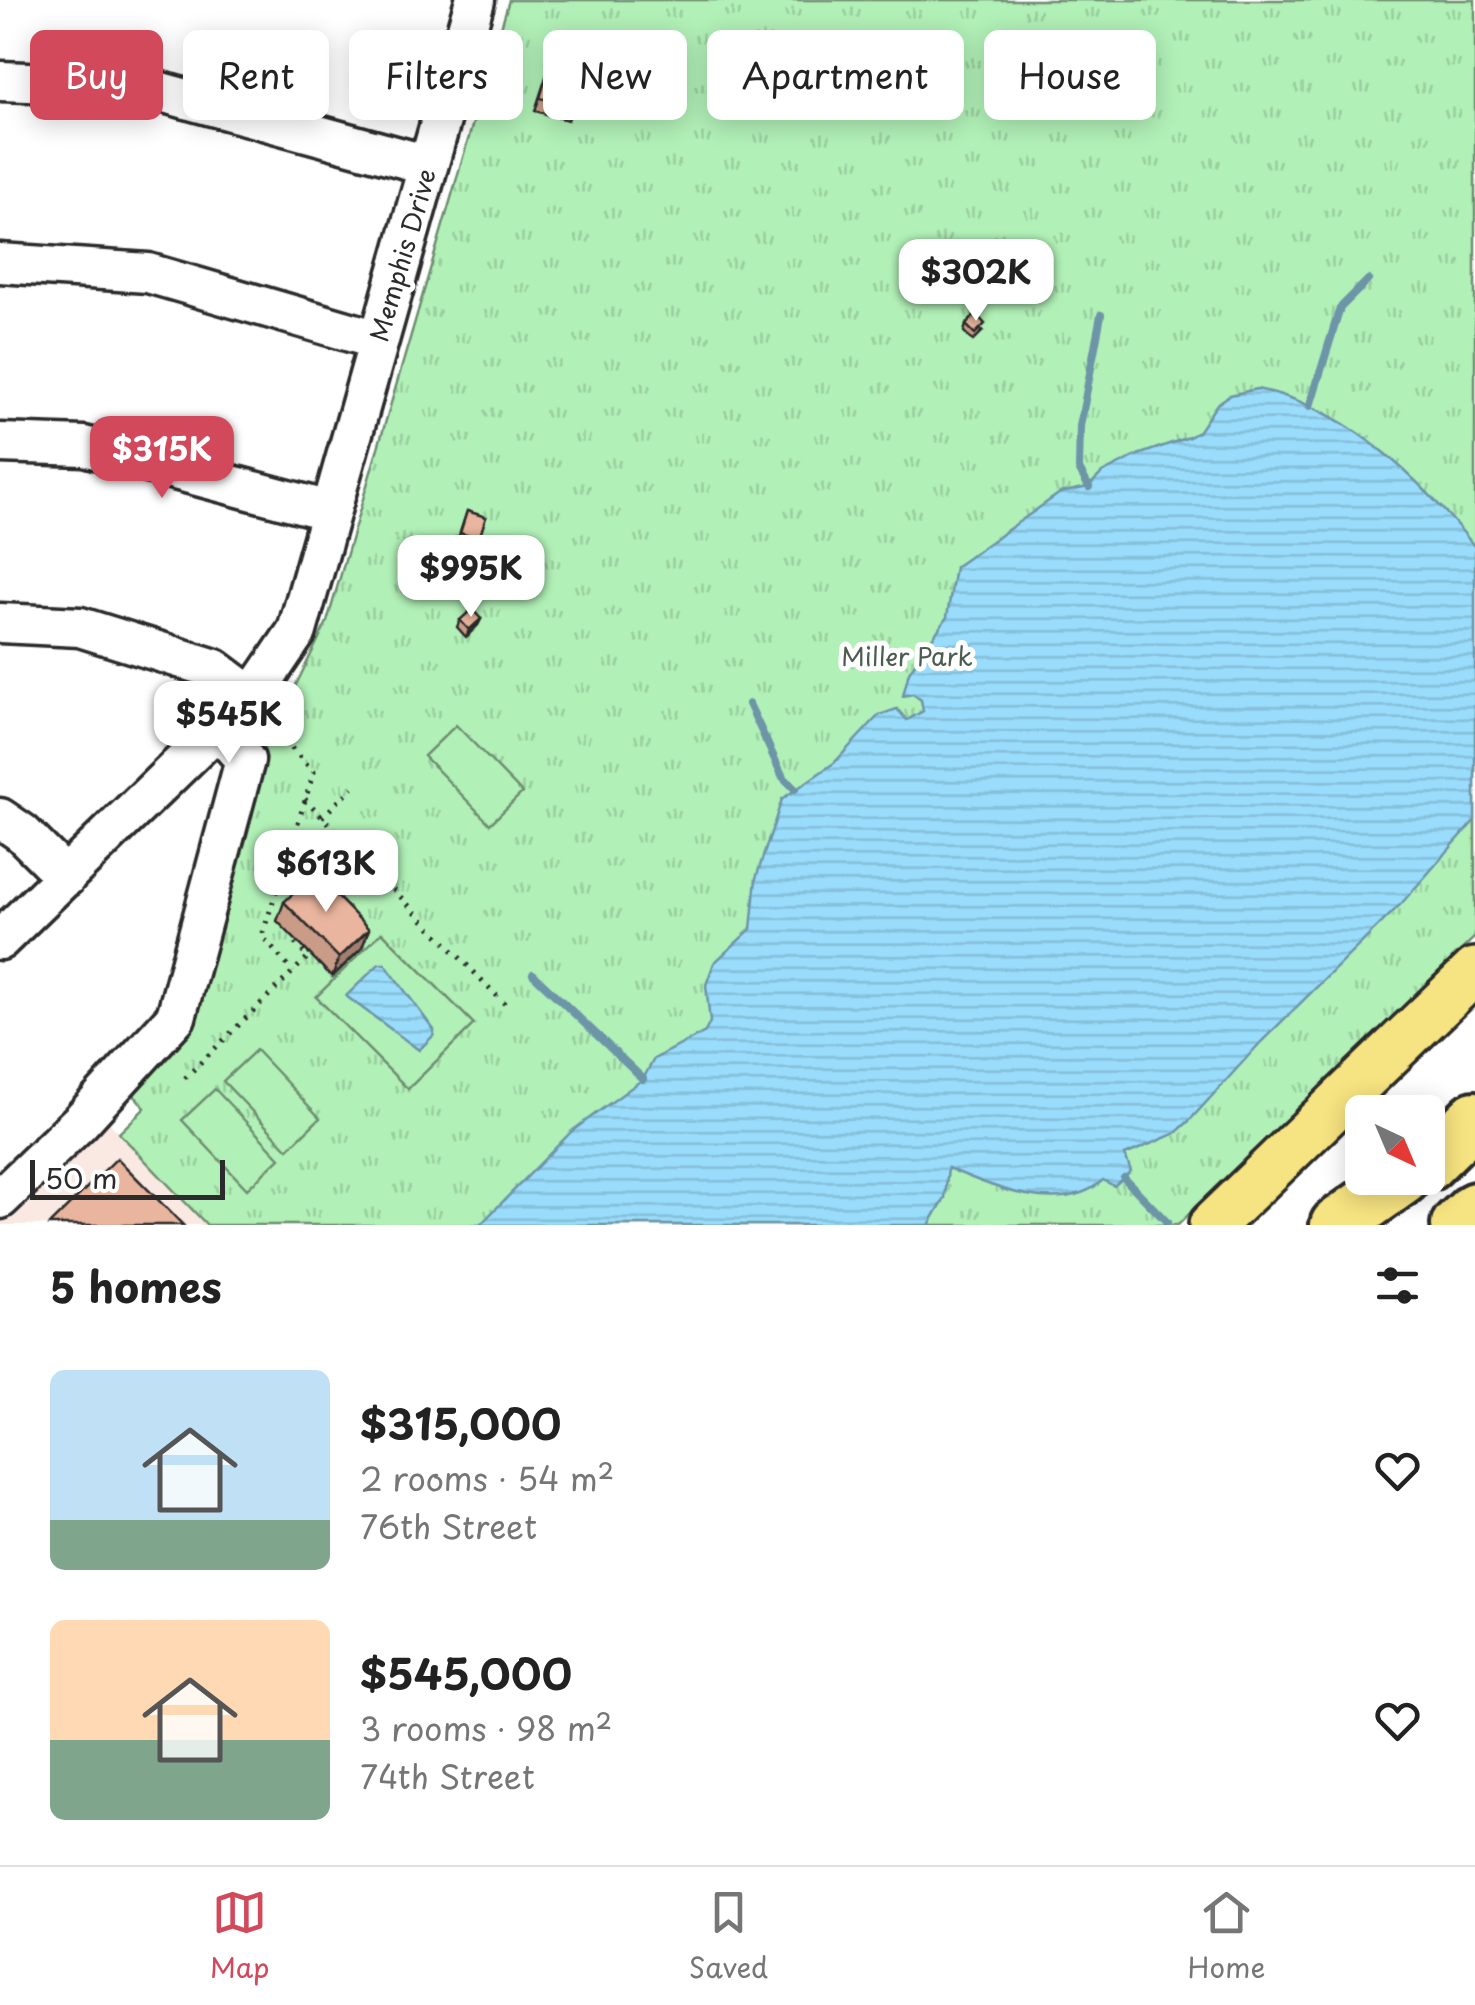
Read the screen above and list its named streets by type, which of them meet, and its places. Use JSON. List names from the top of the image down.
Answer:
{
  "streets": {
    "street": ["Memphis Drive"]
  },
  "parks": ["Miller Park"],
  "scale_bar": "50 m",
  "north": "bottom right",
  "page": {
    "chip": [
      "Buy",
      "Rent",
      "Filters",
      "New",
      "Apartment",
      "House"
    ],
    "price": [
      "$302K",
      "$315K",
      "$995K",
      "$545K",
      "$613K"
    ],
    "scale": "50 m",
    "heading": "5 homes",
    "list": [
      {
        "name": "$315,000",
        "note": "2 rooms · 54 m² · 76th Street"
      },
      {
        "name": "$545,000",
        "note": "3 rooms · 98 m² · 74th Street"
      }
    ],
    "tabs": ["Map", "Saved", "Home"]
  }
}
